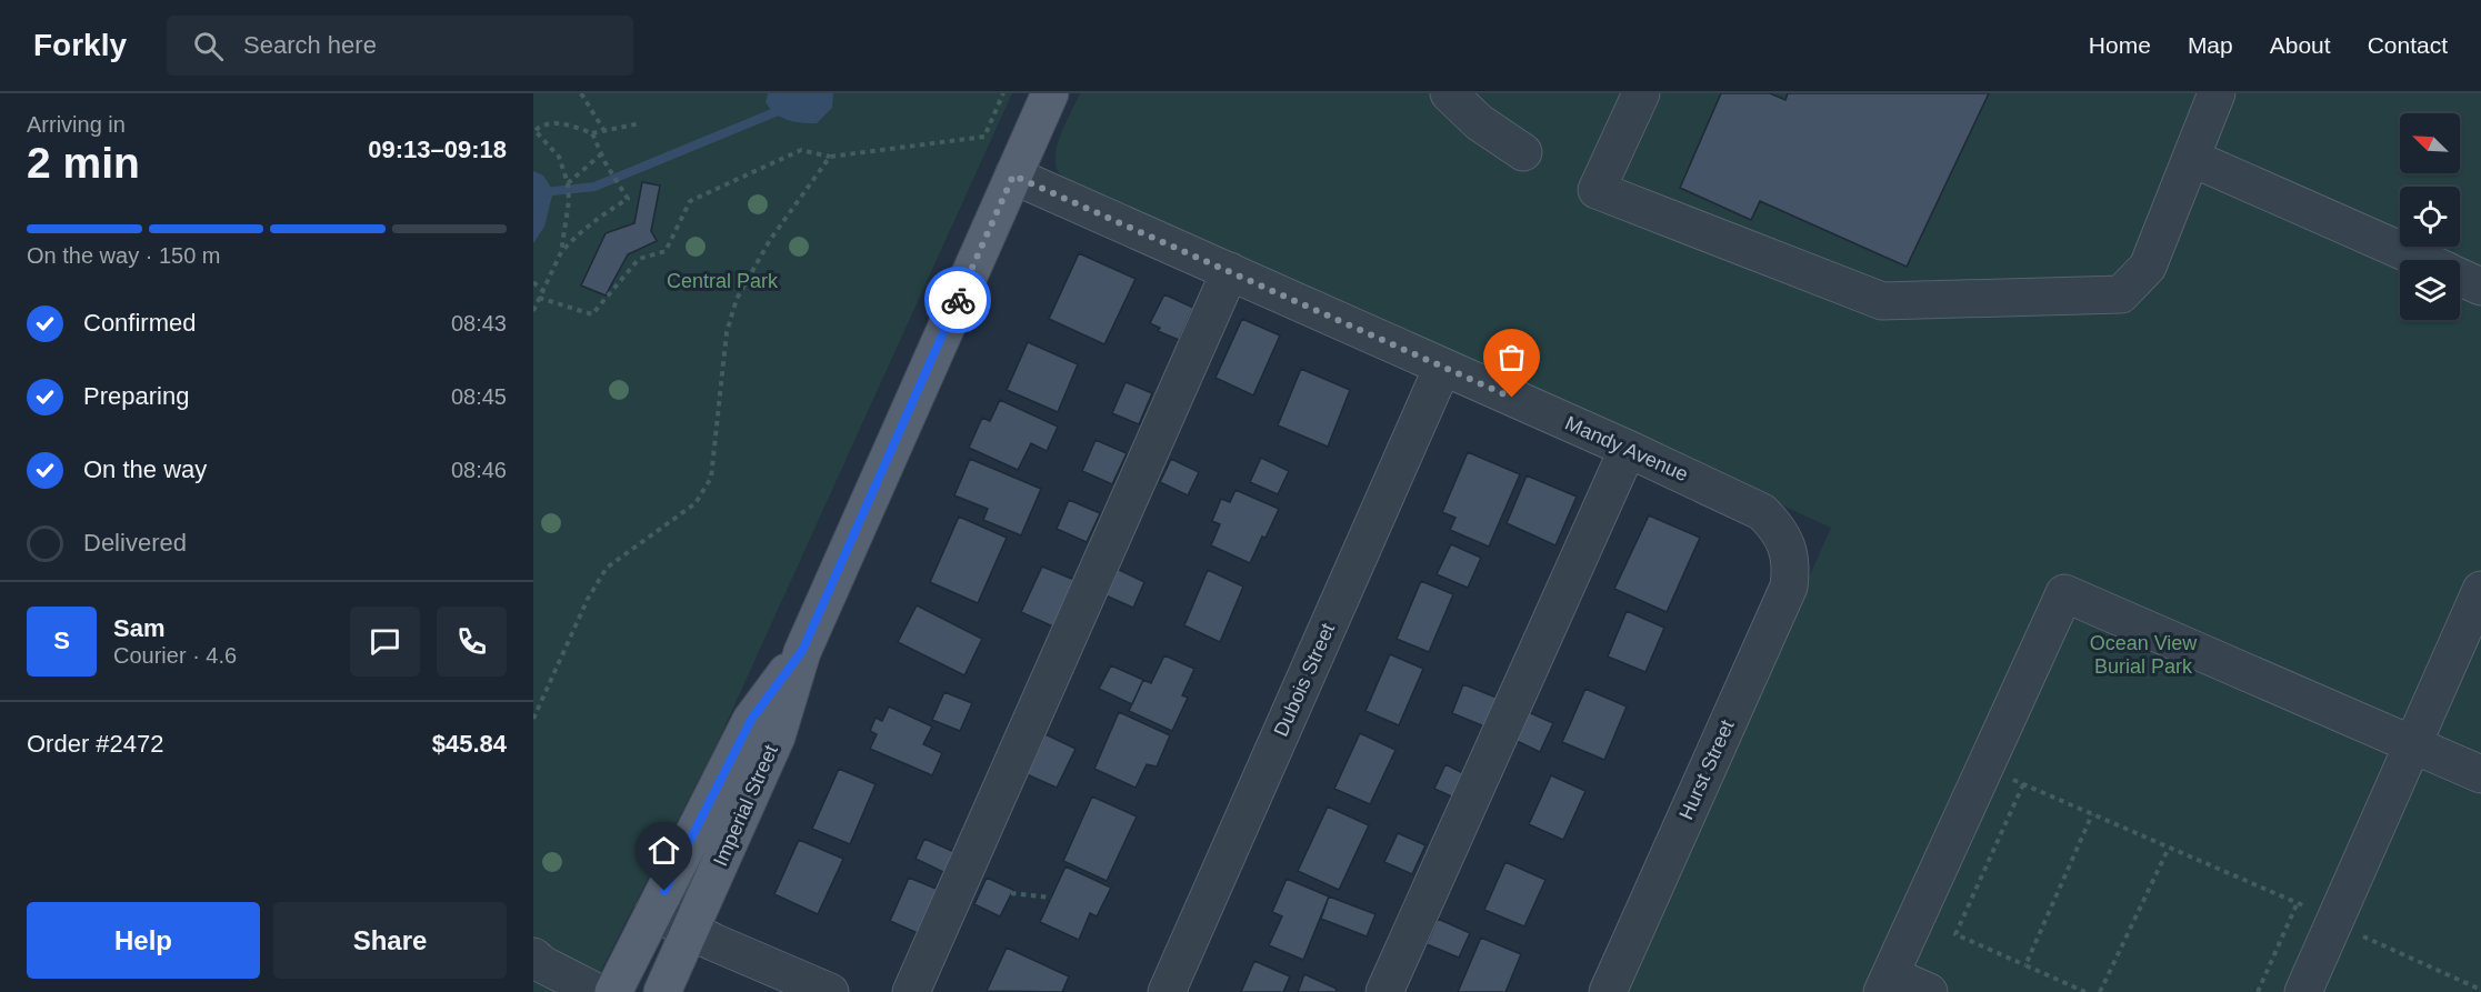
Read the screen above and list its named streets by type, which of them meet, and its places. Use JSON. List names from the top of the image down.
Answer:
{
  "streets": {
    "main road": ["Imperial Street"],
    "street": ["Mandy Avenue", "Dubois Street", "Hurst Street"]
  },
  "crossings": [
    ["Mandy Avenue", "Dubois Street"],
    ["Mandy Avenue", "Hurst Street"],
    ["Mandy Avenue", "Imperial Street"]
  ],
  "parks": ["Central Park", "Ocean View Burial Park"],
  "north": "top left",
  "page": {
    "header": "Forkly",
    "search": "Search here",
    "nav": [
      "Home",
      "Map",
      "About",
      "Contact"
    ],
    "heading": ["2 min", "Arriving in", "09:13–09:18"],
    "panel": [
      "Sam",
      "Courier · 4.6",
      "Order #2472",
      "$45.84"
    ],
    "bar": "On the way · 150 m",
    "list": [
      ["Confirmed", "08:43"],
      ["Preparing", "08:45"],
      ["On the way", "08:46"],
      "Delivered"
    ],
    "round": "S",
    "buttons": ["Help", "Share"]
  }
}
